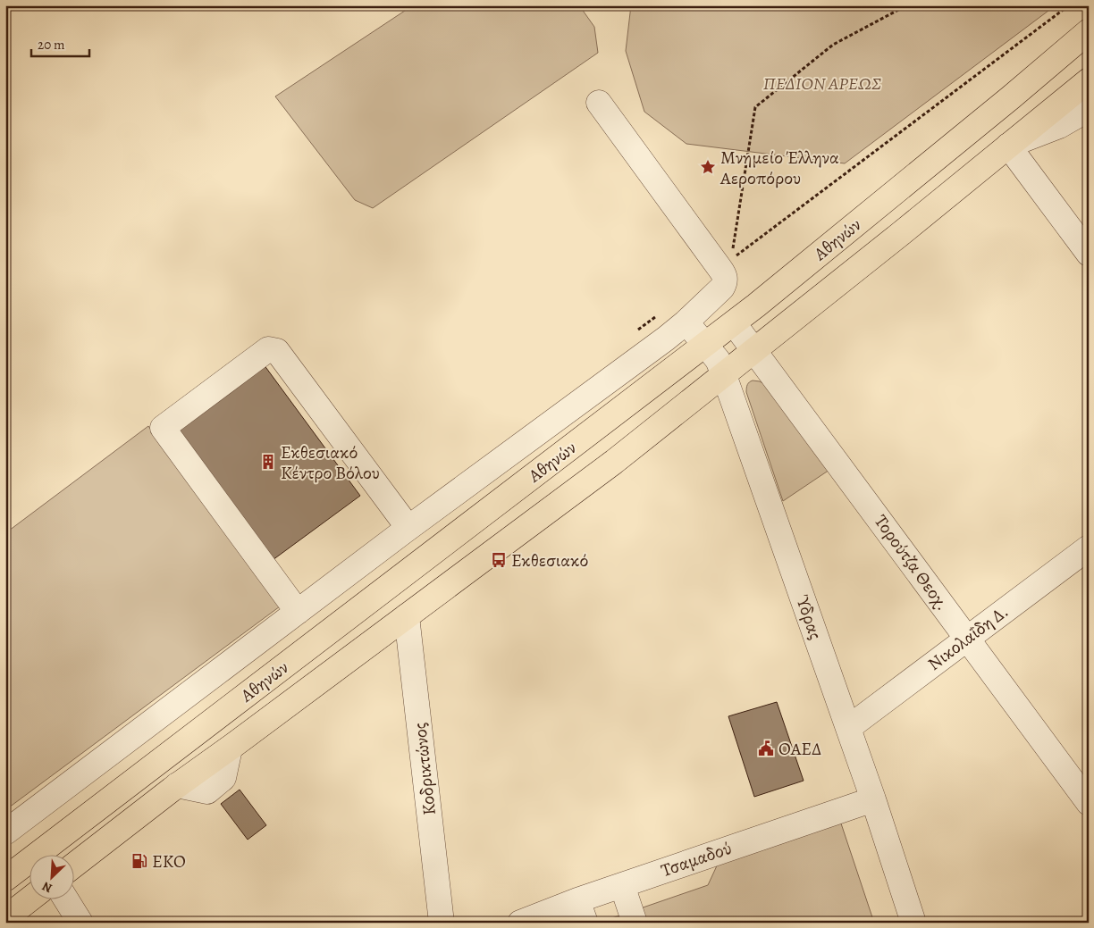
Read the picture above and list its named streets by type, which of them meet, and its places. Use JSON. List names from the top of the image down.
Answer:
{
  "streets": {
    "main road": ["Αθηνών"],
    "street": [
      "Τορούτζα Θεοχ.",
      "Ύδρας",
      "Νικολαΐδη Δ.",
      "Κοδρικτώνος",
      "Τσαμαδού"
    ]
  },
  "crossings": [
    ["Αθηνών", "Τορούτζα Θεοχ."],
    ["Αθηνών", "Ύδρας"],
    ["Αθηνών", "Κοδρικτώνος"],
    ["Τορούτζα Θεοχ.", "Νικολαΐδη Δ."],
    ["Ύδρας", "Νικολαΐδη Δ."],
    ["Ύδρας", "Τσαμαδού"]
  ],
  "parks": ["ΠΕΔΙΟΝ ΑΡΕΩΣ"],
  "places": {
    "place": ["Μνημείο Έλληνα Αεροπόρου"],
    "building": ["Εκθεσιακό Κέντρο Βόλου"],
    "bus stop": ["Εκθεσιακό"],
    "public building": ["ΟΑΕΔ"],
    "fuel station": ["EKO"]
  },
  "scale_bar": "20 m",
  "north": "bottom left"
}
